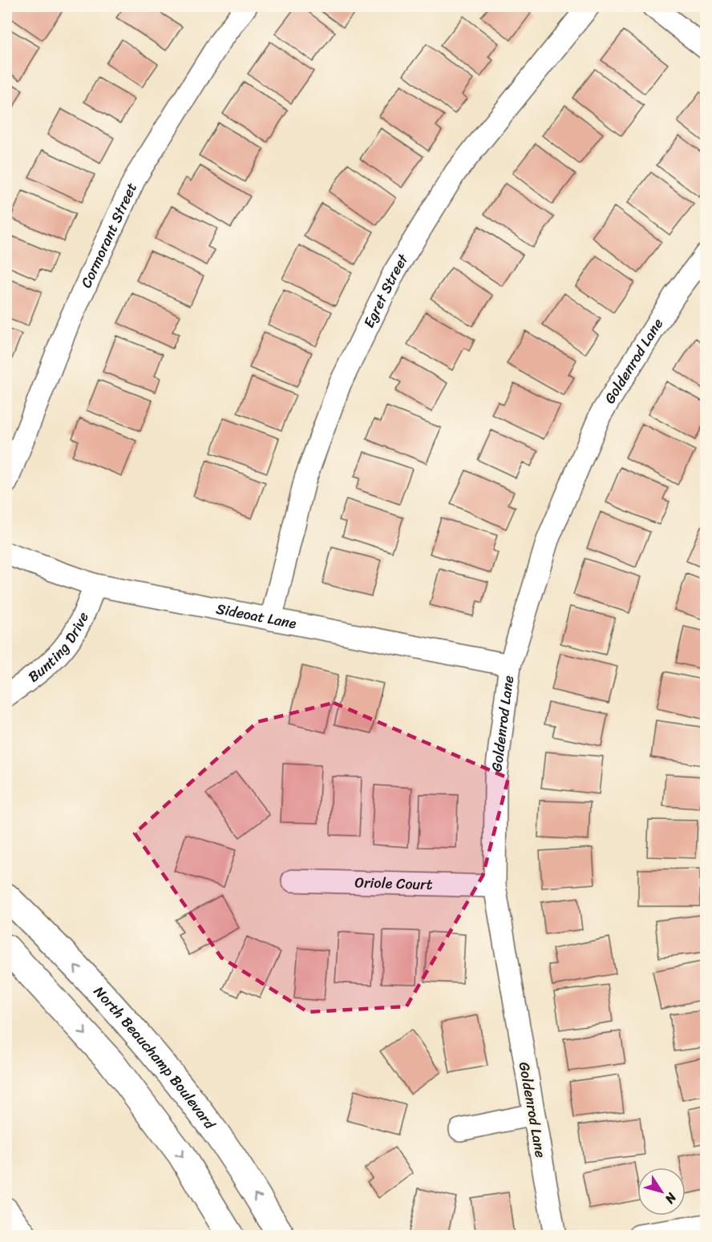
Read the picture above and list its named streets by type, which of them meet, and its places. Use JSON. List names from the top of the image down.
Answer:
{
  "streets": {
    "street": [
      "Cormorant Street",
      "Egret Street",
      "Goldenrod Lane",
      "Sideoat Lane",
      "Bunting Drive",
      "Oriole Court",
      "North Beauchamp Boulevard"
    ]
  },
  "crossings": [
    ["Egret Street", "Sideoat Lane"],
    ["Goldenrod Lane", "Sideoat Lane"],
    ["Goldenrod Lane", "Oriole Court"],
    ["Sideoat Lane", "Bunting Drive"]
  ],
  "north": "bottom right"
}
